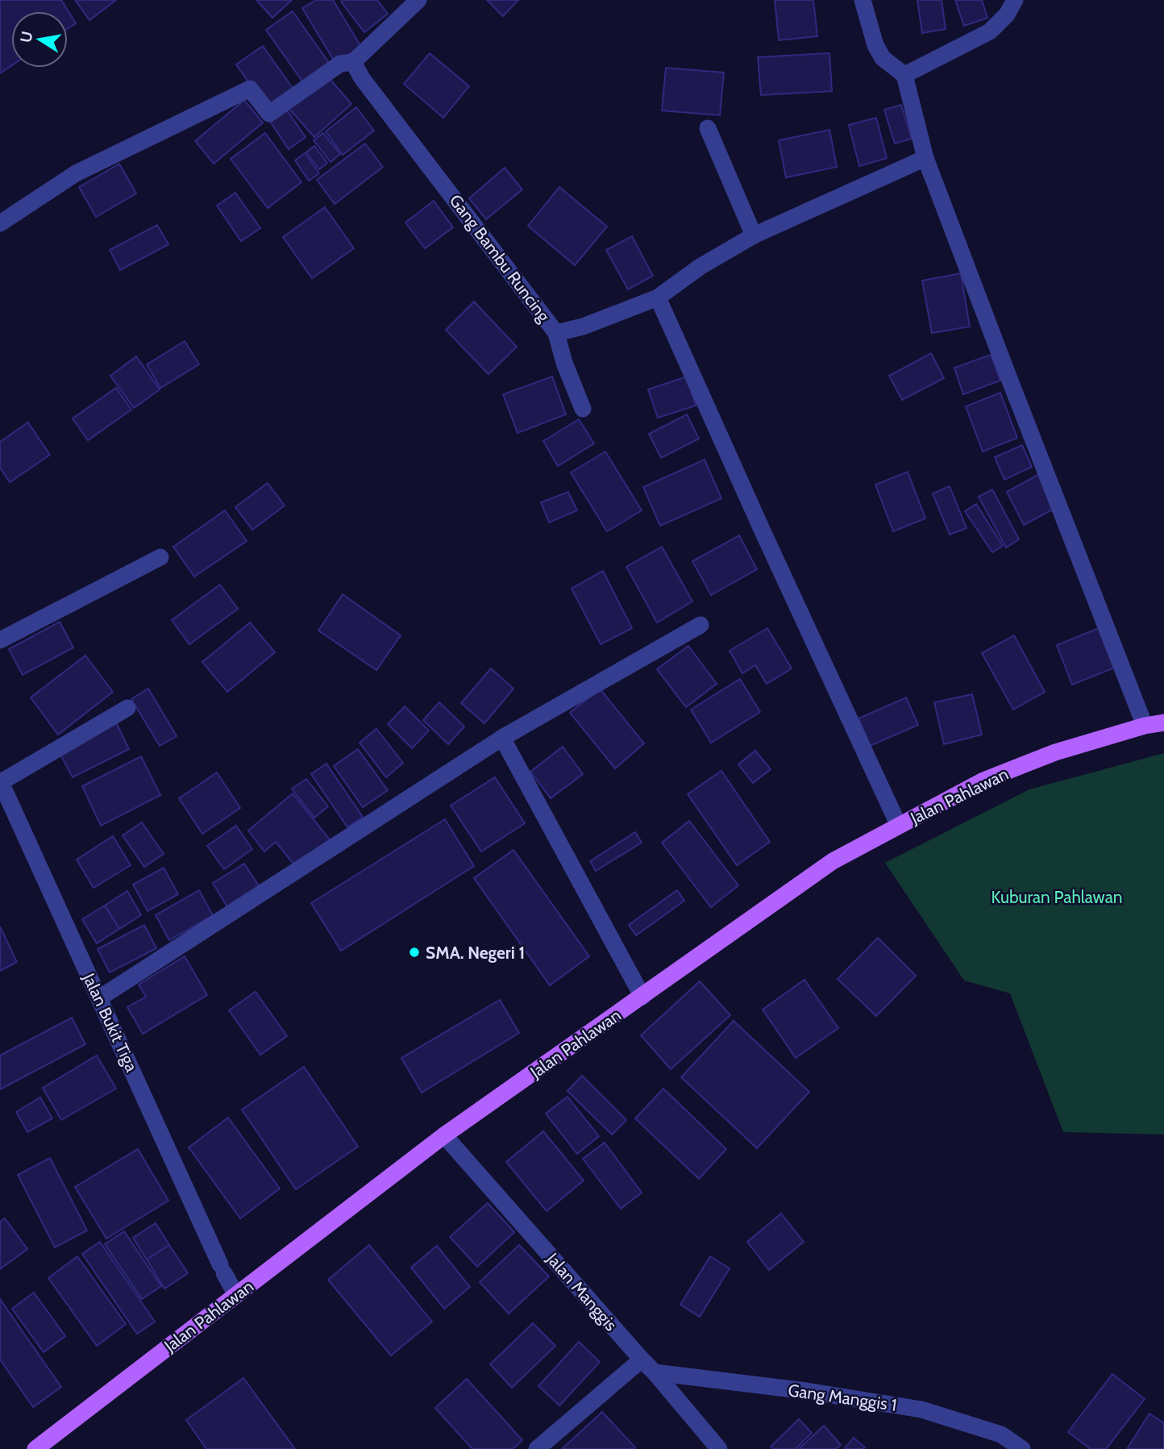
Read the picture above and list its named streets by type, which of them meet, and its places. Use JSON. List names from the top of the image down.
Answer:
{
  "streets": {
    "main road": ["Jalan Pahlawan"],
    "street": [
      "Gang Bambu Runcing",
      "Jalan Bukit Tiga",
      "Jalan Manggis",
      "Gang Manggis 1"
    ]
  },
  "crossings": [
    ["Jalan Pahlawan", "Jalan Bukit Tiga"],
    ["Jalan Pahlawan", "Jalan Manggis"],
    ["Jalan Manggis", "Gang Manggis 1"]
  ],
  "parks": ["Kuburan Pahlawan"],
  "places": ["SMA. Negeri 1"],
  "north": "left"
}
